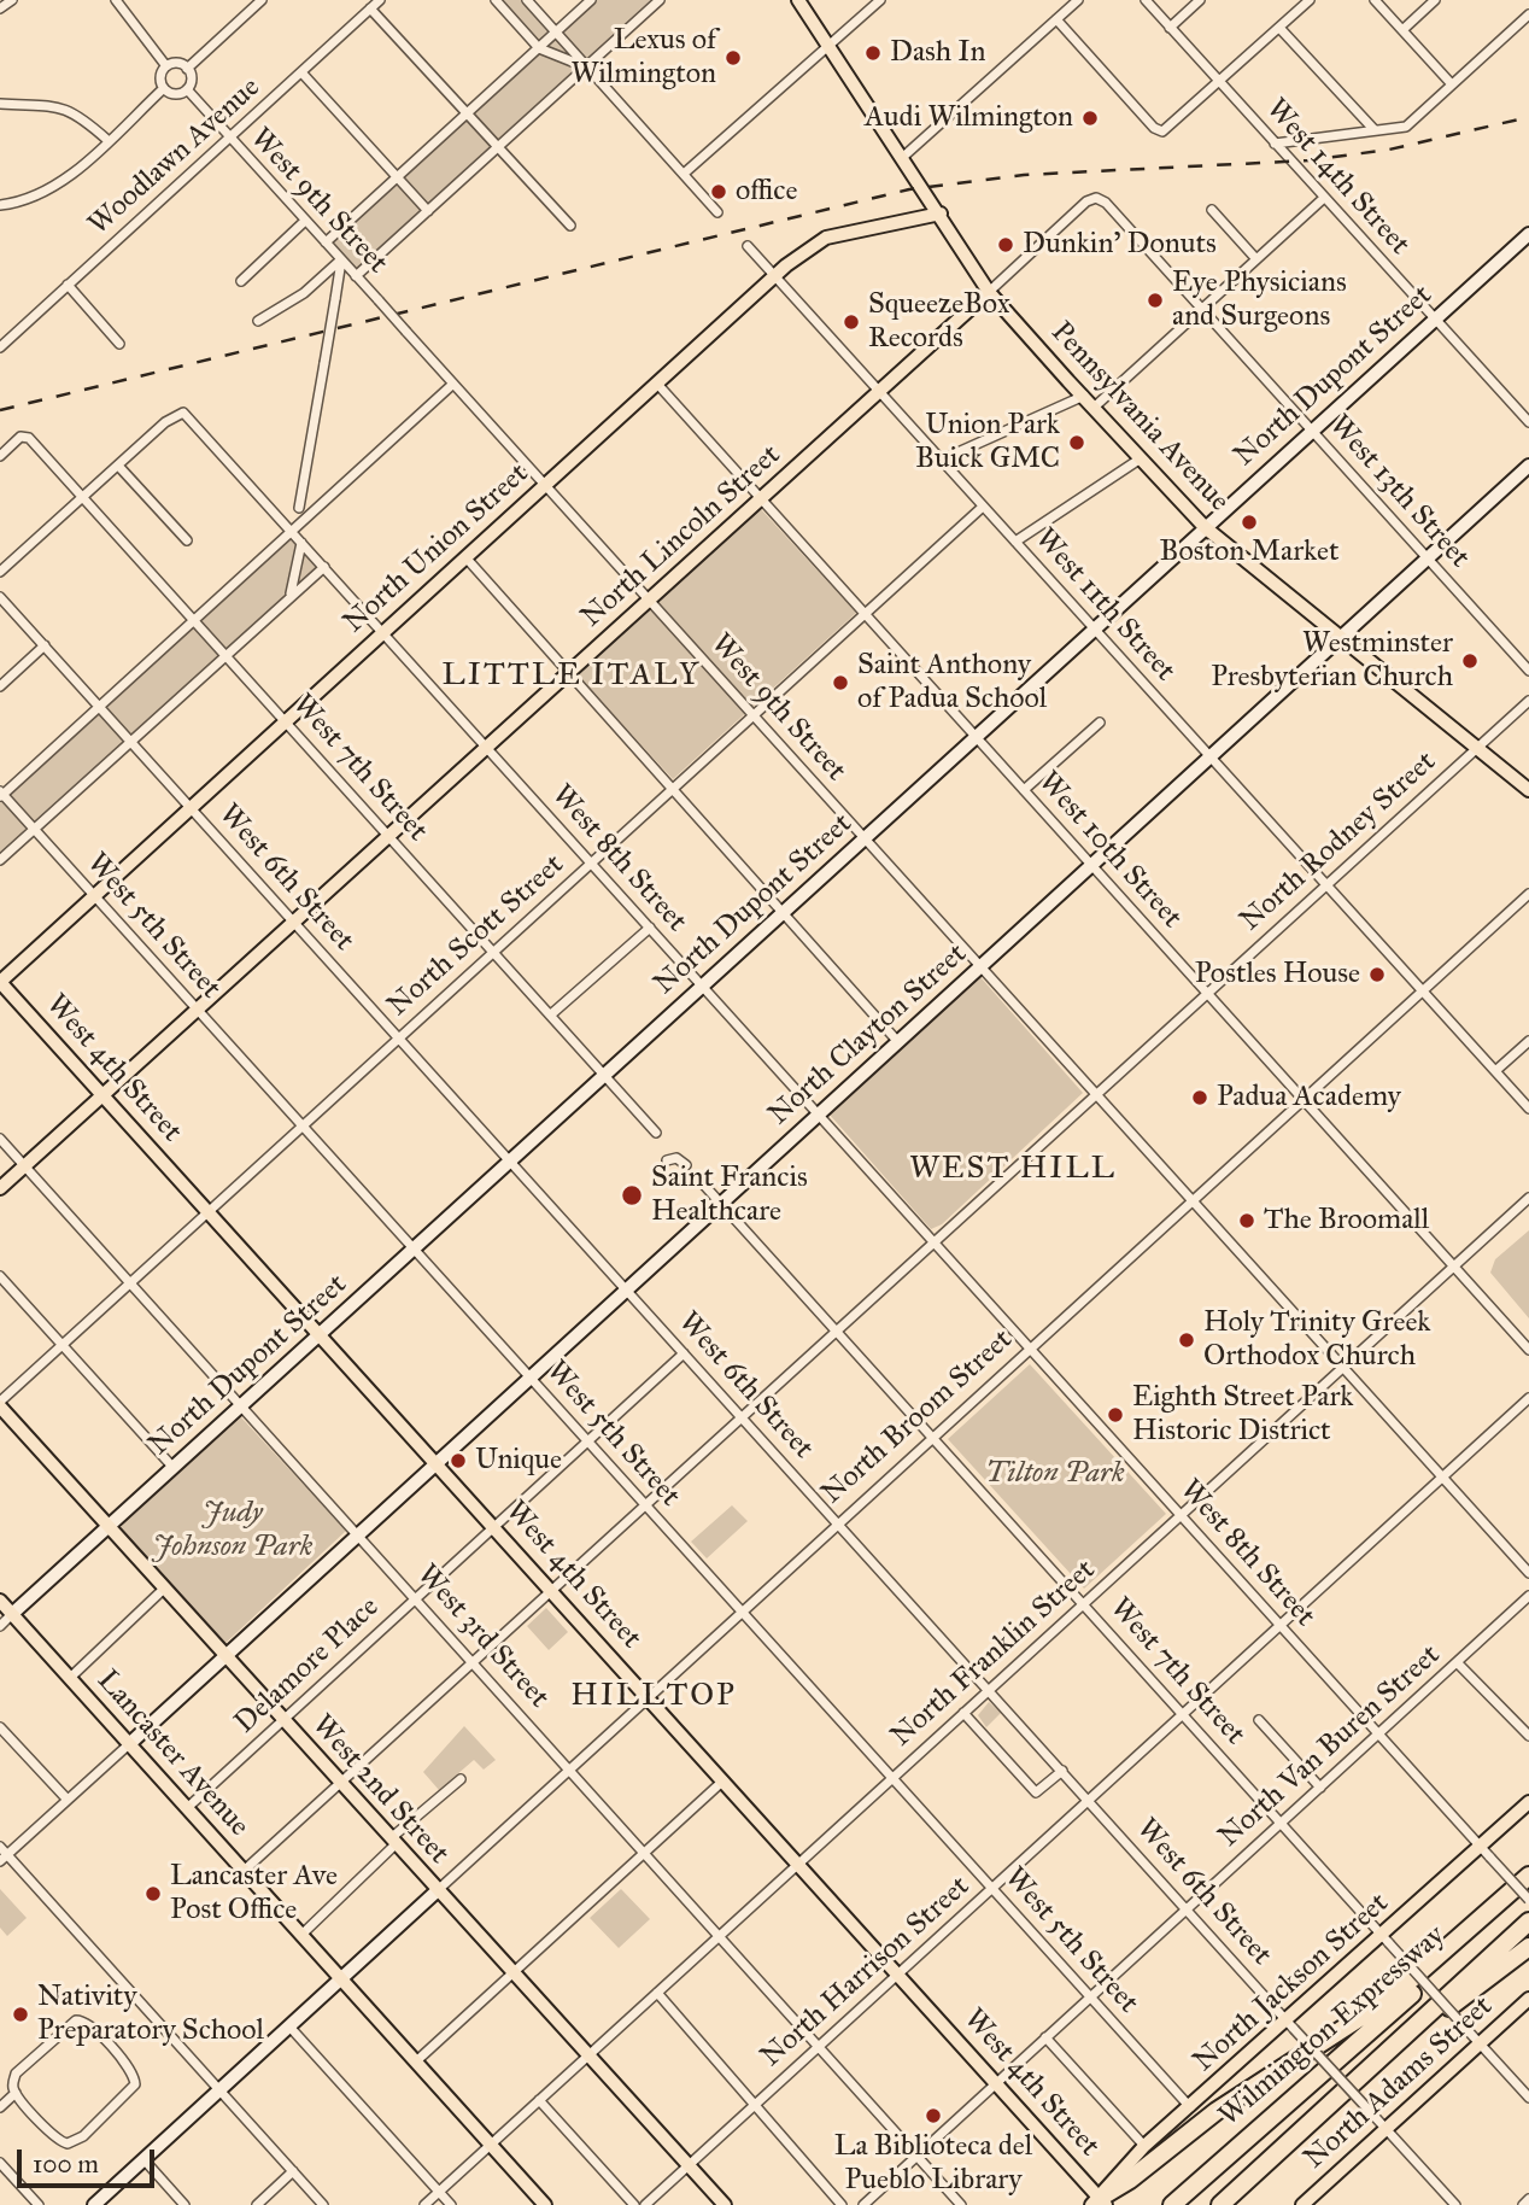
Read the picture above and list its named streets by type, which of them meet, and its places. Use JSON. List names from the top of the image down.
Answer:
{
  "streets": {
    "highway": ["Wilmington Expressway"],
    "main road": [
      "Pennsylvania Avenue",
      "North Lincoln Street",
      "North Union Street",
      "West 4th Street",
      "Lancaster Avenue",
      "West 2nd Street",
      "North Jackson Street",
      "North Adams Street"
    ],
    "street": [
      "Woodlawn Avenue",
      "West 14th Street",
      "West 9th Street",
      "North Dupont Street",
      "West 13th Street",
      "West 11th Street",
      "West 7th Street",
      "North Rodney Street",
      "West 10th Street",
      "West 8th Street",
      "West 6th Street",
      "West 5th Street",
      "North Scott Street",
      "North Clayton Street",
      "North Broom Street",
      "West 3rd Street",
      "North Franklin Street",
      "Delamore Place",
      "North Van Buren Street",
      "North Harrison Street"
    ]
  },
  "crossings": [
    ["Woodlawn Avenue", "West 9th Street"],
    ["West 14th Street", "North Dupont Street"],
    ["West 9th Street", "North Dupont Street"],
    ["West 9th Street", "North Lincoln Street"],
    ["West 9th Street", "North Union Street"],
    ["West 9th Street", "North Rodney Street"],
    ["West 9th Street", "North Scott Street"],
    ["West 9th Street", "North Clayton Street"],
    ["West 9th Street", "North Broom Street"],
    ["West 9th Street", "North Franklin Street"],
    ["West 9th Street", "North Harrison Street"],
    ["North Dupont Street", "Pennsylvania Avenue"],
    ["North Dupont Street", "West 13th Street"],
    ["North Dupont Street", "West 11th Street"],
    ["North Dupont Street", "West 7th Street"],
    ["North Dupont Street", "West 10th Street"],
    ["North Dupont Street", "West 8th Street"],
    ["North Dupont Street", "West 6th Street"],
    ["North Dupont Street", "West 5th Street"],
    ["North Dupont Street", "West 4th Street"],
    ["North Dupont Street", "West 3rd Street"],
    ["North Dupont Street", "Lancaster Avenue"],
    ["North Dupont Street", "West 2nd Street"],
    ["Pennsylvania Avenue", "North Lincoln Street"],
    ["Pennsylvania Avenue", "North Union Street"],
    ["Pennsylvania Avenue", "North Rodney Street"],
    ["Pennsylvania Avenue", "North Clayton Street"],
    ["West 13th Street", "North Lincoln Street"],
    ["West 13th Street", "North Clayton Street"],
    ["North Lincoln Street", "West 11th Street"],
    ["North Lincoln Street", "West 7th Street"],
    ["North Lincoln Street", "West 10th Street"],
    ["North Lincoln Street", "West 8th Street"],
    ["North Lincoln Street", "West 6th Street"],
    ["North Lincoln Street", "West 5th Street"],
    ["North Lincoln Street", "West 4th Street"],
    ["North Lincoln Street", "West 3rd Street"],
    ["North Union Street", "West 11th Street"],
    ["North Union Street", "West 7th Street"],
    ["North Union Street", "West 10th Street"],
    ["North Union Street", "West 8th Street"],
    ["North Union Street", "West 6th Street"],
    ["North Union Street", "West 5th Street"],
    ["North Union Street", "West 4th Street"],
    ["West 11th Street", "North Rodney Street"],
    ["West 11th Street", "North Scott Street"],
    ["West 11th Street", "North Clayton Street"],
    ["West 11th Street", "North Broom Street"],
    ["West 7th Street", "North Rodney Street"],
    ["West 7th Street", "North Scott Street"],
    ["West 7th Street", "North Clayton Street"],
    ["West 7th Street", "North Broom Street"],
    ["West 7th Street", "North Franklin Street"],
    ["West 7th Street", "North Van Buren Street"],
    ["West 7th Street", "North Harrison Street"],
    ["West 7th Street", "North Jackson Street"],
    ["West 7th Street", "North Adams Street"],
    ["North Rodney Street", "West 10th Street"],
    ["North Rodney Street", "West 8th Street"],
    ["North Rodney Street", "West 6th Street"],
    ["North Rodney Street", "West 5th Street"],
    ["North Rodney Street", "West 4th Street"],
    ["North Rodney Street", "West 3rd Street"],
    ["North Rodney Street", "Lancaster Avenue"],
    ["North Rodney Street", "West 2nd Street"],
    ["West 10th Street", "North Scott Street"],
    ["West 10th Street", "North Clayton Street"],
    ["West 10th Street", "North Broom Street"],
    ["West 10th Street", "North Franklin Street"],
    ["West 8th Street", "North Scott Street"],
    ["West 8th Street", "North Clayton Street"],
    ["West 8th Street", "North Broom Street"],
    ["West 8th Street", "North Franklin Street"],
    ["West 8th Street", "North Van Buren Street"],
    ["West 8th Street", "North Harrison Street"],
    ["West 8th Street", "North Jackson Street"],
    ["West 6th Street", "North Scott Street"],
    ["West 6th Street", "North Clayton Street"],
    ["West 6th Street", "North Broom Street"],
    ["West 6th Street", "North Franklin Street"],
    ["West 6th Street", "Delamore Place"],
    ["West 6th Street", "North Van Buren Street"],
    ["West 6th Street", "North Harrison Street"],
    ["West 6th Street", "North Jackson Street"],
    ["West 6th Street", "North Adams Street"],
    ["West 5th Street", "North Scott Street"],
    ["West 5th Street", "North Clayton Street"],
    ["West 5th Street", "North Broom Street"],
    ["West 5th Street", "North Franklin Street"],
    ["West 5th Street", "Delamore Place"],
    ["West 5th Street", "North Van Buren Street"],
    ["West 5th Street", "North Harrison Street"],
    ["West 5th Street", "North Jackson Street"],
    ["North Scott Street", "West 4th Street"],
    ["North Scott Street", "West 3rd Street"],
    ["North Scott Street", "West 2nd Street"],
    ["North Clayton Street", "West 4th Street"],
    ["North Clayton Street", "West 3rd Street"],
    ["North Clayton Street", "Lancaster Avenue"],
    ["North Clayton Street", "West 2nd Street"],
    ["West 4th Street", "North Broom Street"],
    ["West 4th Street", "North Franklin Street"],
    ["West 4th Street", "Delamore Place"],
    ["West 4th Street", "North Van Buren Street"],
    ["West 4th Street", "North Harrison Street"],
    ["West 4th Street", "North Jackson Street"],
    ["North Broom Street", "West 3rd Street"],
    ["North Broom Street", "Lancaster Avenue"],
    ["North Broom Street", "West 2nd Street"],
    ["West 3rd Street", "North Franklin Street"],
    ["West 3rd Street", "Delamore Place"],
    ["West 3rd Street", "North Van Buren Street"],
    ["West 3rd Street", "North Harrison Street"],
    ["North Franklin Street", "Lancaster Avenue"],
    ["North Franklin Street", "West 2nd Street"],
    ["Delamore Place", "Lancaster Avenue"],
    ["Delamore Place", "West 2nd Street"],
    ["West 2nd Street", "North Harrison Street"]
  ],
  "districts": ["LITTLE ITALY", "WEST HILL", "HILLTOP"],
  "parks": ["Tilton Park", "Judy Johnson Park"],
  "places": [
    "Dash In",
    "Lexus of Wilmington",
    "Audi Wilmington",
    "office",
    "Dunkin' Donuts",
    "Eye Physicians and Surgeons",
    "SqueezeBox Records",
    "Union Park Buick GMC",
    "Boston Market",
    "Westminster Presbyterian Church",
    "Saint Anthony of Padua School",
    "Postles House",
    "Padua Academy",
    "Saint Francis Healthcare",
    "The Broomall",
    "Holy Trinity Greek Orthodox Church",
    "Eighth Street Park Historic District",
    "Unique",
    "Lancaster Ave Post Office",
    "Nativity Preparatory School",
    "La Biblioteca del Pueblo Library"
  ],
  "scale_bar": "100 m"
}
